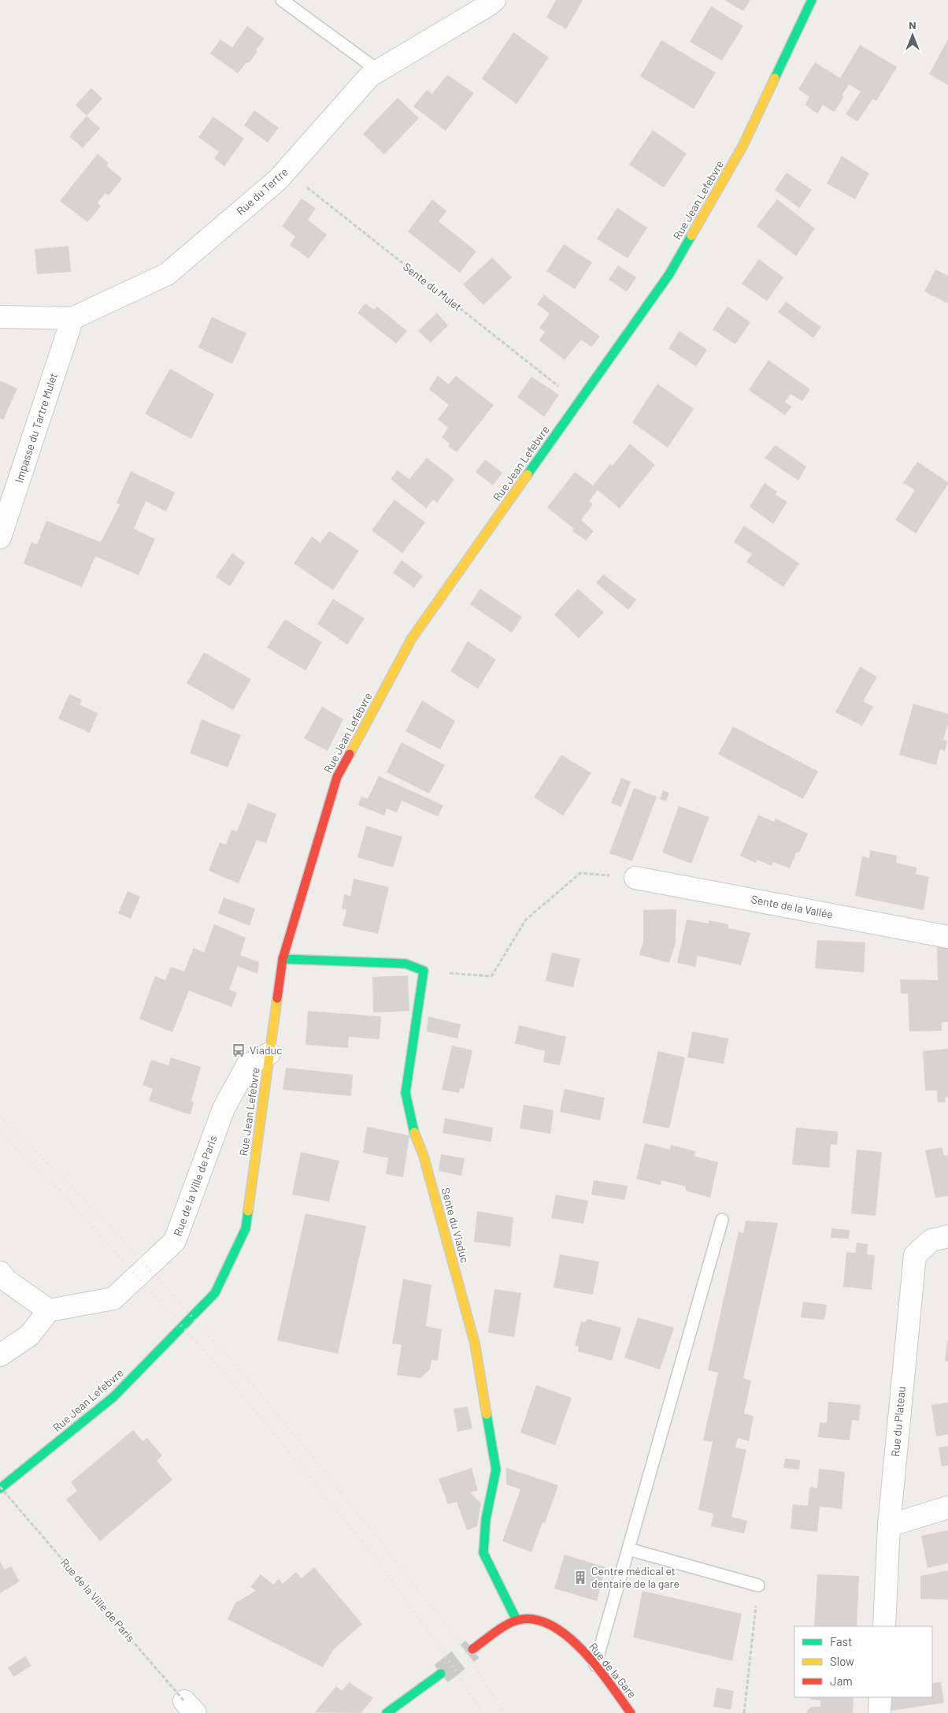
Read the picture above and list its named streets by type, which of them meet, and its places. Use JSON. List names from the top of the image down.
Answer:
{
  "streets": {
    "street": [
      "Rue du Tertre",
      "Rue Jean Lefebvre",
      "Impasse du Tartre Mulet",
      "Sente de la Vallée",
      "Rue de la Ville de Paris",
      "Sente du Viaduc",
      "Rue du Plateau",
      "Rue de la Gare"
    ],
    "path": ["Sente du Mulet"]
  },
  "crossings": [
    ["Rue du Tertre", "Sente du Mulet"],
    ["Rue du Tertre", "Impasse du Tartre Mulet"],
    ["Rue Jean Lefebvre", "Sente du Mulet"],
    ["Rue Jean Lefebvre", "Rue de la Ville de Paris"],
    ["Rue Jean Lefebvre", "Sente du Viaduc"],
    ["Sente du Viaduc", "Rue de la Gare"]
  ],
  "places": {
    "bus stop": ["Viaduc"],
    "building": ["Centre médical et dentaire de la gare"]
  },
  "legend": ["Fast", "Slow", "Jam"],
  "north": "top"
}
